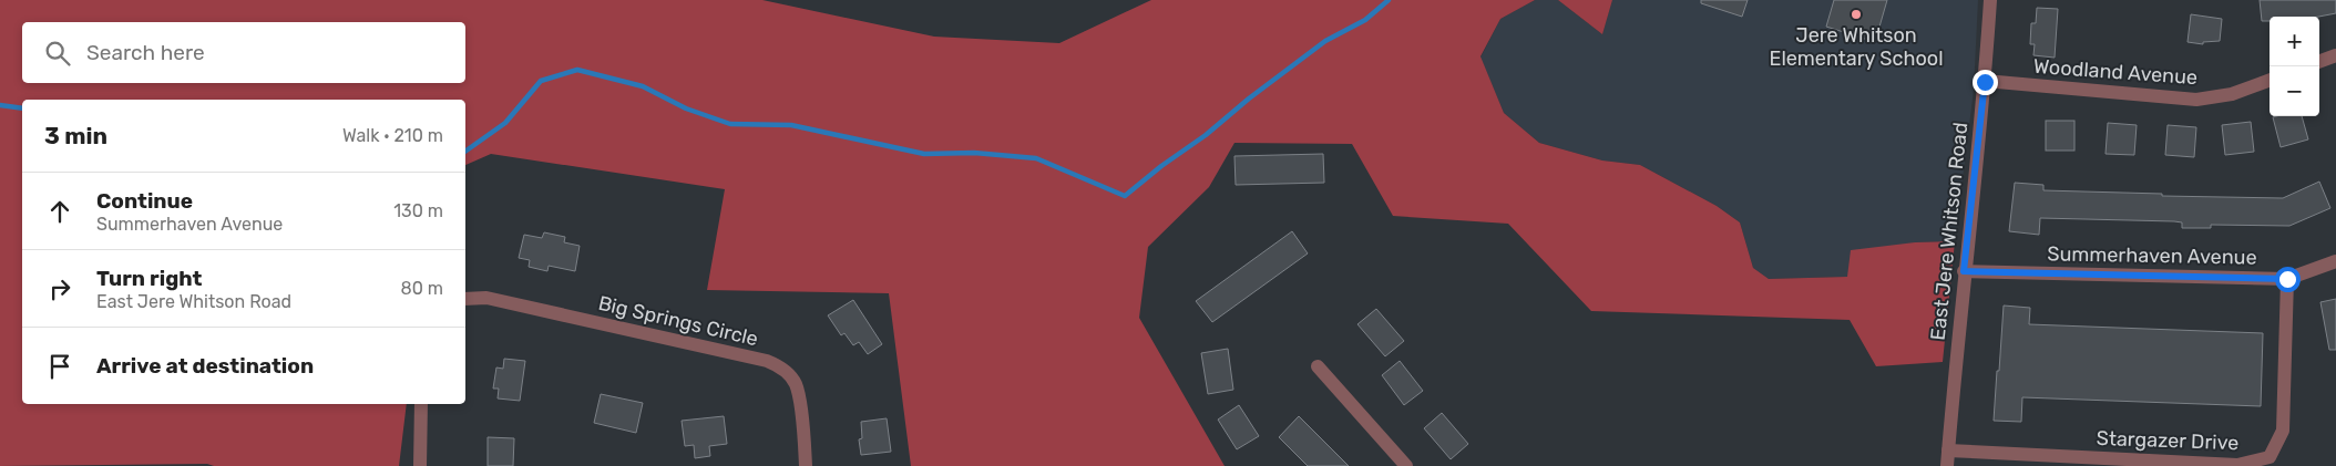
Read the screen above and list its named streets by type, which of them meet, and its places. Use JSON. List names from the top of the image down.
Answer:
{
  "streets": {
    "street": [
      "Woodland Avenue",
      "East Jere Whitson Road",
      "Summerhaven Avenue",
      "Big Springs Circle",
      "Stargazer Drive"
    ]
  },
  "crossings": [
    ["Woodland Avenue", "East Jere Whitson Road"],
    ["East Jere Whitson Road", "Summerhaven Avenue"],
    ["East Jere Whitson Road", "Stargazer Drive"],
    ["Summerhaven Avenue", "Stargazer Drive"]
  ],
  "places": ["Jere Whitson Elementary School"],
  "page": {
    "map_buttons": ["+", "−"],
    "search": "Search here",
    "heading": ["3 min", "Walk · 210 m"],
    "list": [
      ["Continue", "Summerhaven Avenue", "130 m"],
      ["Turn right", "East Jere Whitson Road", "80 m"],
      "Arrive at destination"
    ]
  }
}
